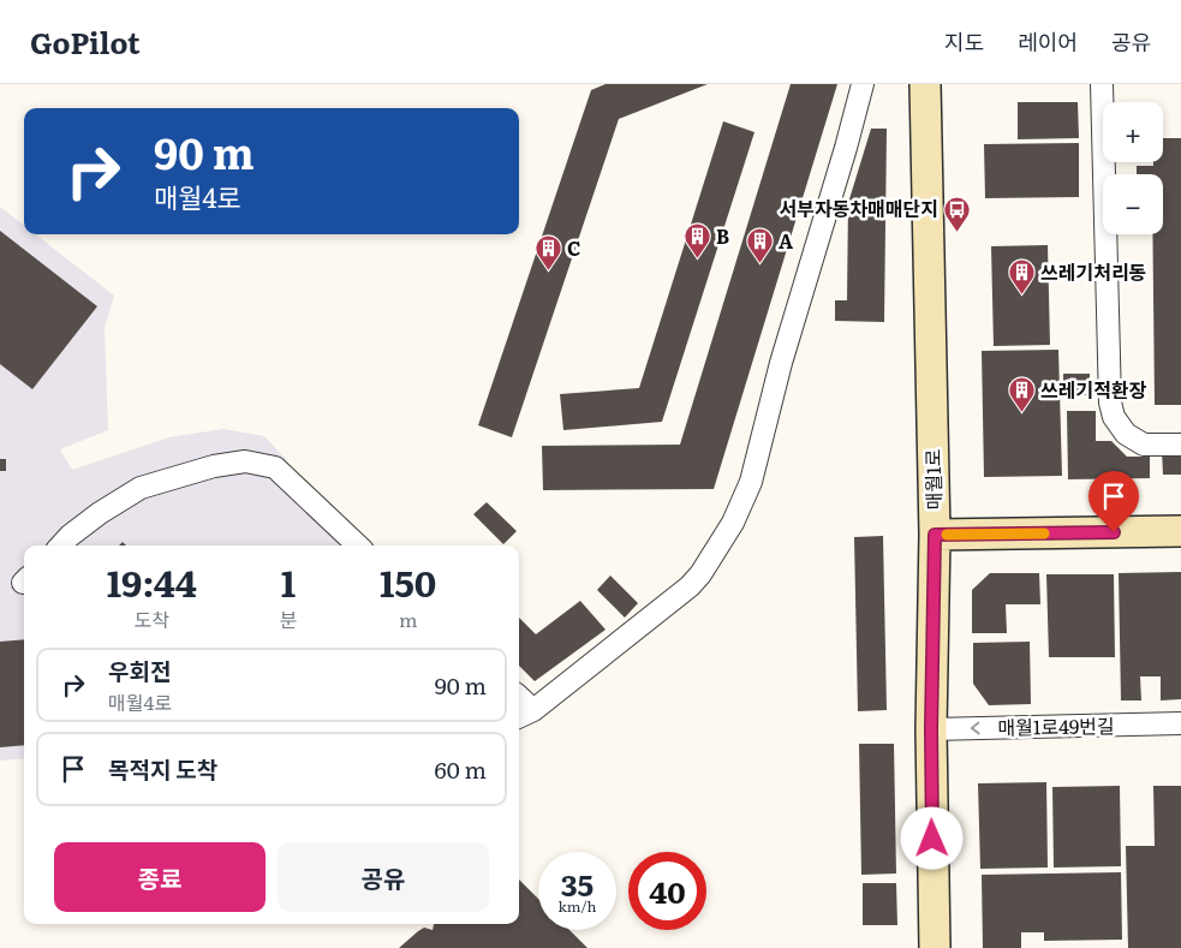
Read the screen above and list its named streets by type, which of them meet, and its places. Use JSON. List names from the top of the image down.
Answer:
{
  "streets": {
    "street": ["매월1로", "매월1로49번길"]
  },
  "crossings": [
    ["매월1로", "매월1로49번길"]
  ],
  "one_way": ["매월1로49번길"],
  "places": {
    "bus stop": ["서부자동차매매단지"],
    "building": [
      "B",
      "A",
      "C",
      "쓰레기처리동",
      "쓰레기적환장"
    ]
  },
  "page": {
    "header": "GoPilot",
    "nav": ["지도", "레이어", "공유"],
    "map_buttons": ["+", "−"],
    "turn": ["90 m", "매월4로"],
    "eta": [
      "19:44",
      "도착",
      "1",
      "분",
      "150",
      "m"
    ],
    "list": [
      {
        "name": "우회전",
        "note": "매월4로",
        "value": "90 m"
      },
      {
        "name": "목적지 도착",
        "value": "60 m"
      }
    ],
    "buttons": ["종료", "공유"],
    "speed": "35 km/h",
    "limit": "40"
  }
}
